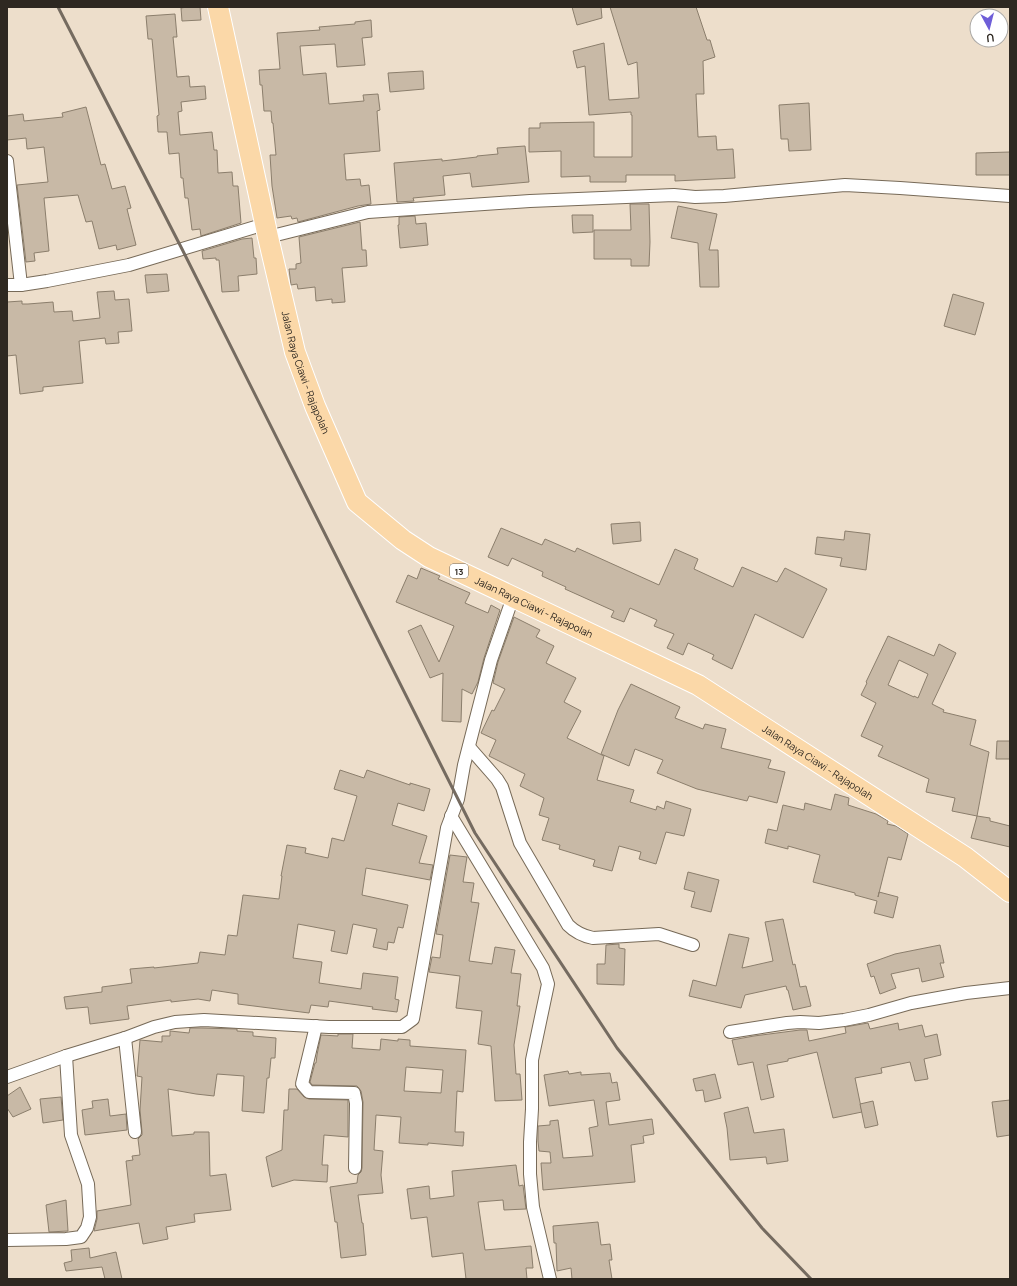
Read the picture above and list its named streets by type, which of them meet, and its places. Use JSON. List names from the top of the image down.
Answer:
{
  "streets": {
    "highway": ["Jalan Raya Ciawi - Rajapolah", "13"]
  },
  "north": "bottom"
}
